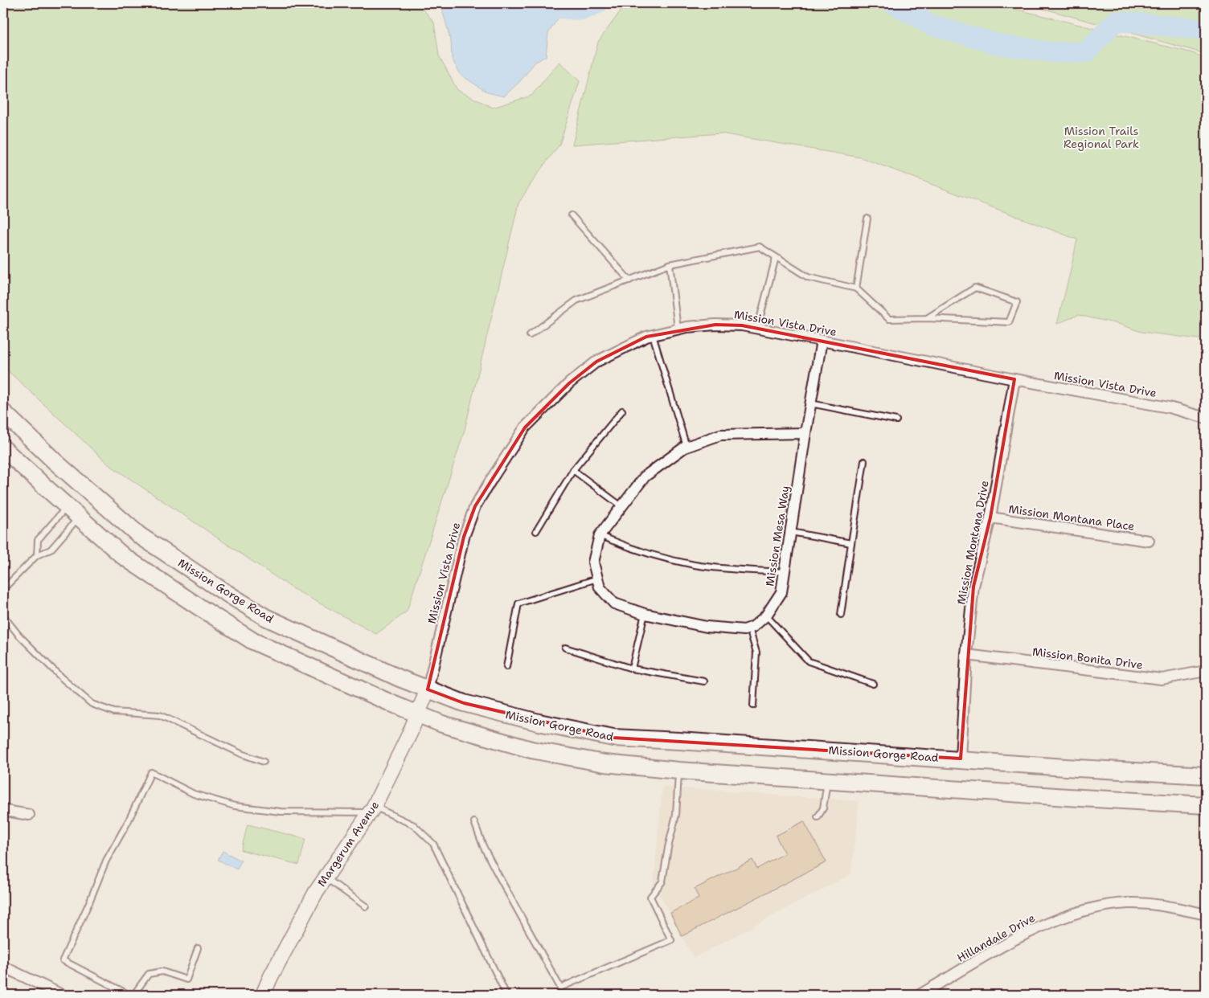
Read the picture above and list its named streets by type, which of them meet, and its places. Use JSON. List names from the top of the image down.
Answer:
{
  "streets": {
    "main road": ["Mission Gorge Road"],
    "street": [
      "Mission Vista Drive",
      "Mission Montana Place",
      "Mission Mesa Way",
      "Mission Montana Drive",
      "Mission Bonita Drive",
      "Margerum Avenue",
      "Hillandale Drive"
    ]
  },
  "crossings": [
    ["Mission Vista Drive", "Mission Mesa Way"],
    ["Mission Vista Drive", "Mission Montana Drive"],
    ["Mission Vista Drive", "Mission Gorge Road"],
    ["Mission Vista Drive", "Margerum Avenue"],
    ["Mission Montana Place", "Mission Montana Drive"],
    ["Mission Montana Drive", "Mission Gorge Road"],
    ["Mission Montana Drive", "Mission Bonita Drive"],
    ["Mission Gorge Road", "Margerum Avenue"]
  ],
  "parks": ["Mission Trails Regional Park"]
}
